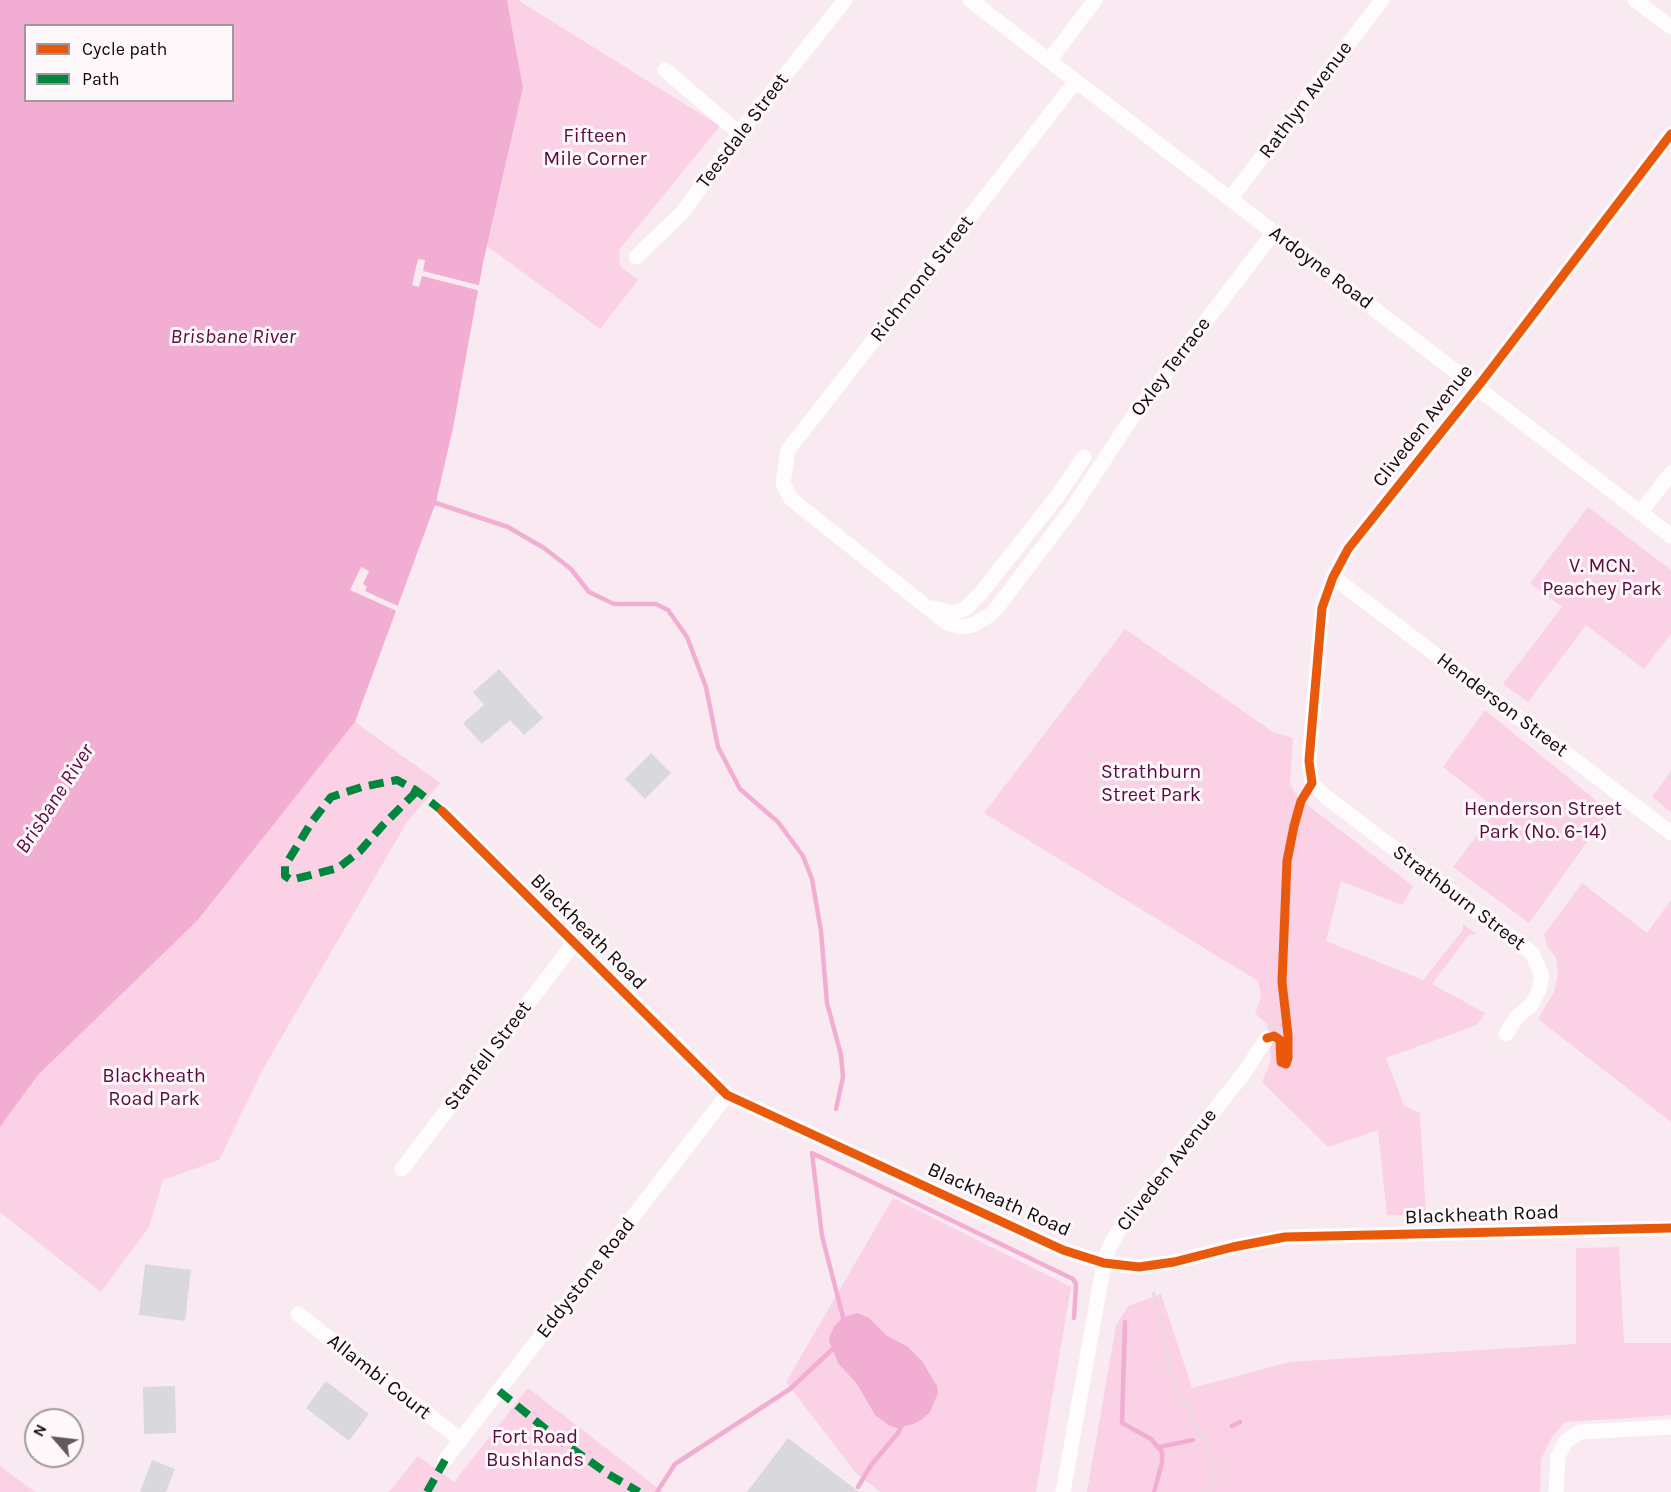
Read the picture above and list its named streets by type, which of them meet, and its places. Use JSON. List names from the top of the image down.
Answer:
{
  "streets": {
    "street": [
      "Rathlyn Avenue",
      "Teesdale Street",
      "Ardoyne Road",
      "Richmond Street",
      "Oxley Terrace",
      "Cliveden Avenue",
      "Henderson Street",
      "Strathburn Street",
      "Blackheath Road",
      "Stanfell Street",
      "Eddystone Road",
      "Allambi Court"
    ]
  },
  "crossings": [
    ["Rathlyn Avenue", "Ardoyne Road"],
    ["Ardoyne Road", "Richmond Street"],
    ["Ardoyne Road", "Oxley Terrace"],
    ["Ardoyne Road", "Cliveden Avenue"],
    ["Richmond Street", "Oxley Terrace"],
    ["Cliveden Avenue", "Henderson Street"],
    ["Cliveden Avenue", "Strathburn Street"],
    ["Cliveden Avenue", "Blackheath Road"],
    ["Blackheath Road", "Stanfell Street"],
    ["Blackheath Road", "Eddystone Road"],
    ["Eddystone Road", "Allambi Court"]
  ],
  "water": ["Brisbane River"],
  "parks": [
    "Fifteen Mile Corner",
    "V. MCN. Peachey Park",
    "Strathburn Street Park",
    "Henderson Street Park (No. 6-14)",
    "Blackheath Road Park",
    "Fort Road Bushlands"
  ],
  "legend": ["Cycle path", "Path"],
  "north": "top left"
}
